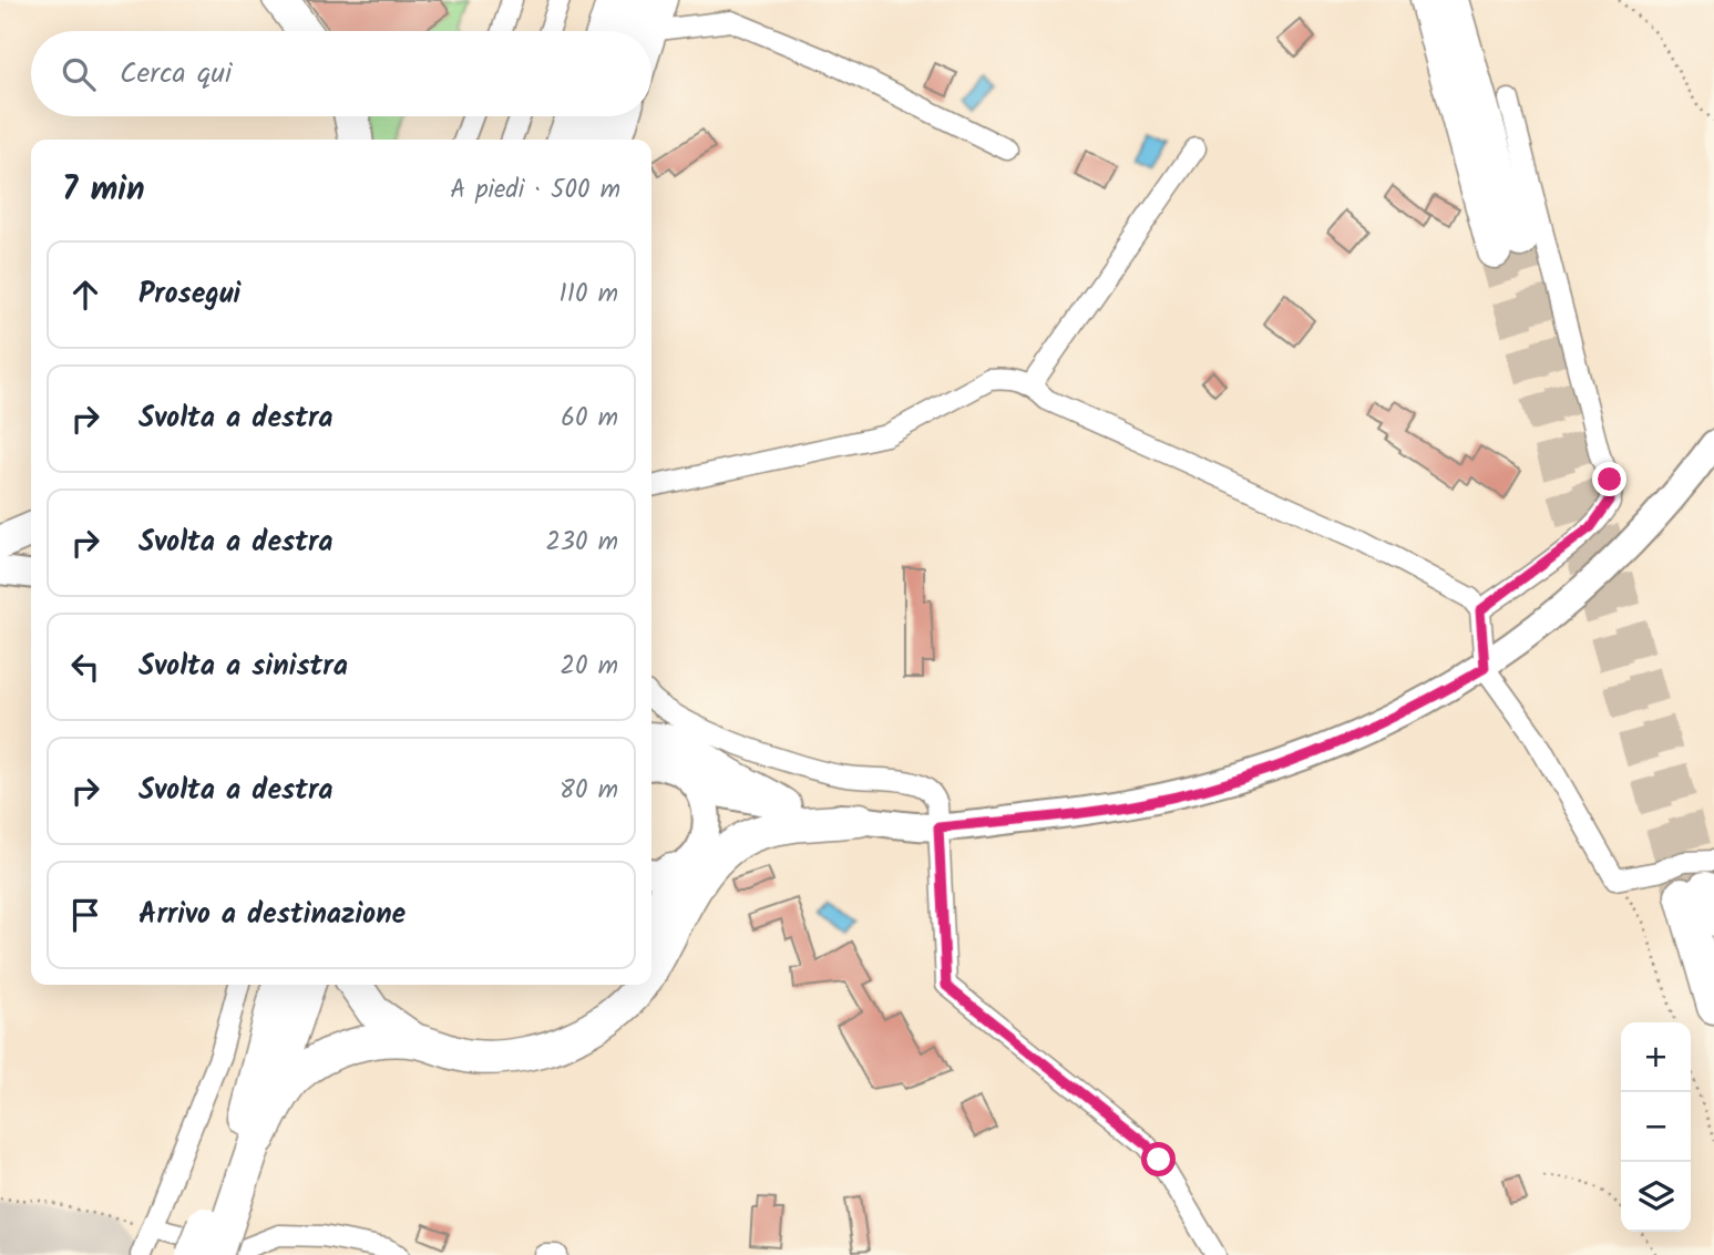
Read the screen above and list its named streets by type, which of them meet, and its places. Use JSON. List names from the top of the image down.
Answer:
{
  "page": {
    "search": "Cerca qui",
    "heading": ["7 min", "A piedi · 500 m"],
    "list": [
      ["Prosegui", "110 m"],
      ["Svolta a destra", "60 m"],
      ["Svolta a destra", "230 m"],
      ["Svolta a sinistra", "20 m"],
      ["Svolta a destra", "80 m"],
      "Arrivo a destinazione"
    ],
    "map_buttons": ["+", "−"]
  }
}
